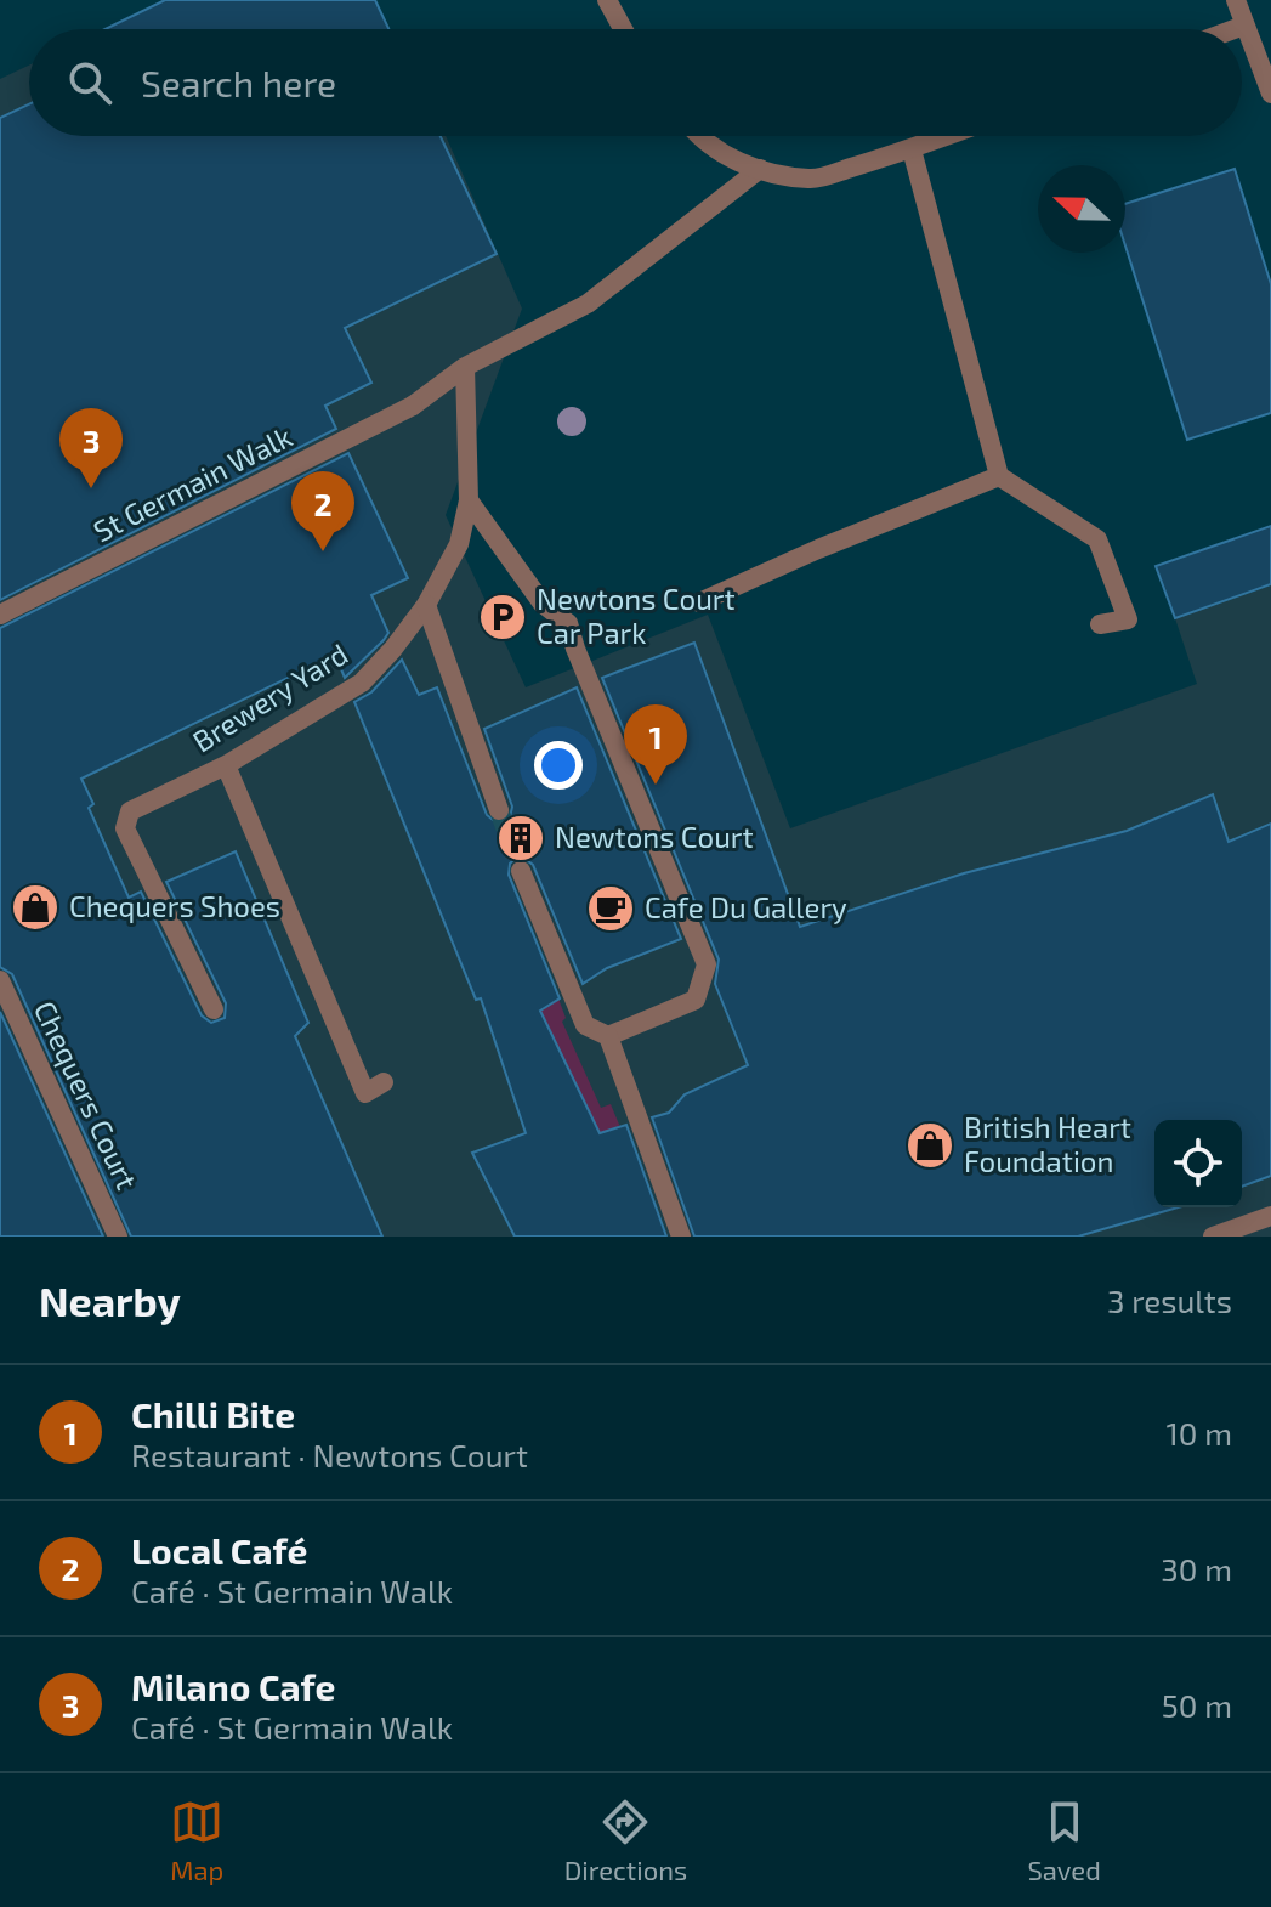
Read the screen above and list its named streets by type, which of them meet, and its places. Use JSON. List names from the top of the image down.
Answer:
{
  "streets": {
    "street": ["St Germain Walk", "Brewery Yard", "Chequers Court"]
  },
  "crossings": [
    ["St Germain Walk", "Brewery Yard"]
  ],
  "places": {
    "parking": ["Newtons Court Car Park"],
    "building": ["Newtons Court"],
    "shop": ["Chequers Shoes", "British Heart Foundation"],
    "cafe": ["Cafe Du Gallery"]
  },
  "north": "left",
  "page": {
    "search": "Search here",
    "pins": ["3", "2", "1"],
    "heading": ["Nearby", "3 results"],
    "list": [
      {
        "mark": "1",
        "name": "Chilli Bite",
        "note": "Restaurant · Newtons Court",
        "value": "10 m"
      },
      {
        "mark": "2",
        "name": "Local Café",
        "note": "Café · St Germain Walk",
        "value": "30 m"
      },
      {
        "mark": "3",
        "name": "Milano Cafe",
        "note": "Café · St Germain Walk",
        "value": "50 m"
      }
    ],
    "nav": ["Map", "Directions", "Saved"]
  }
}
